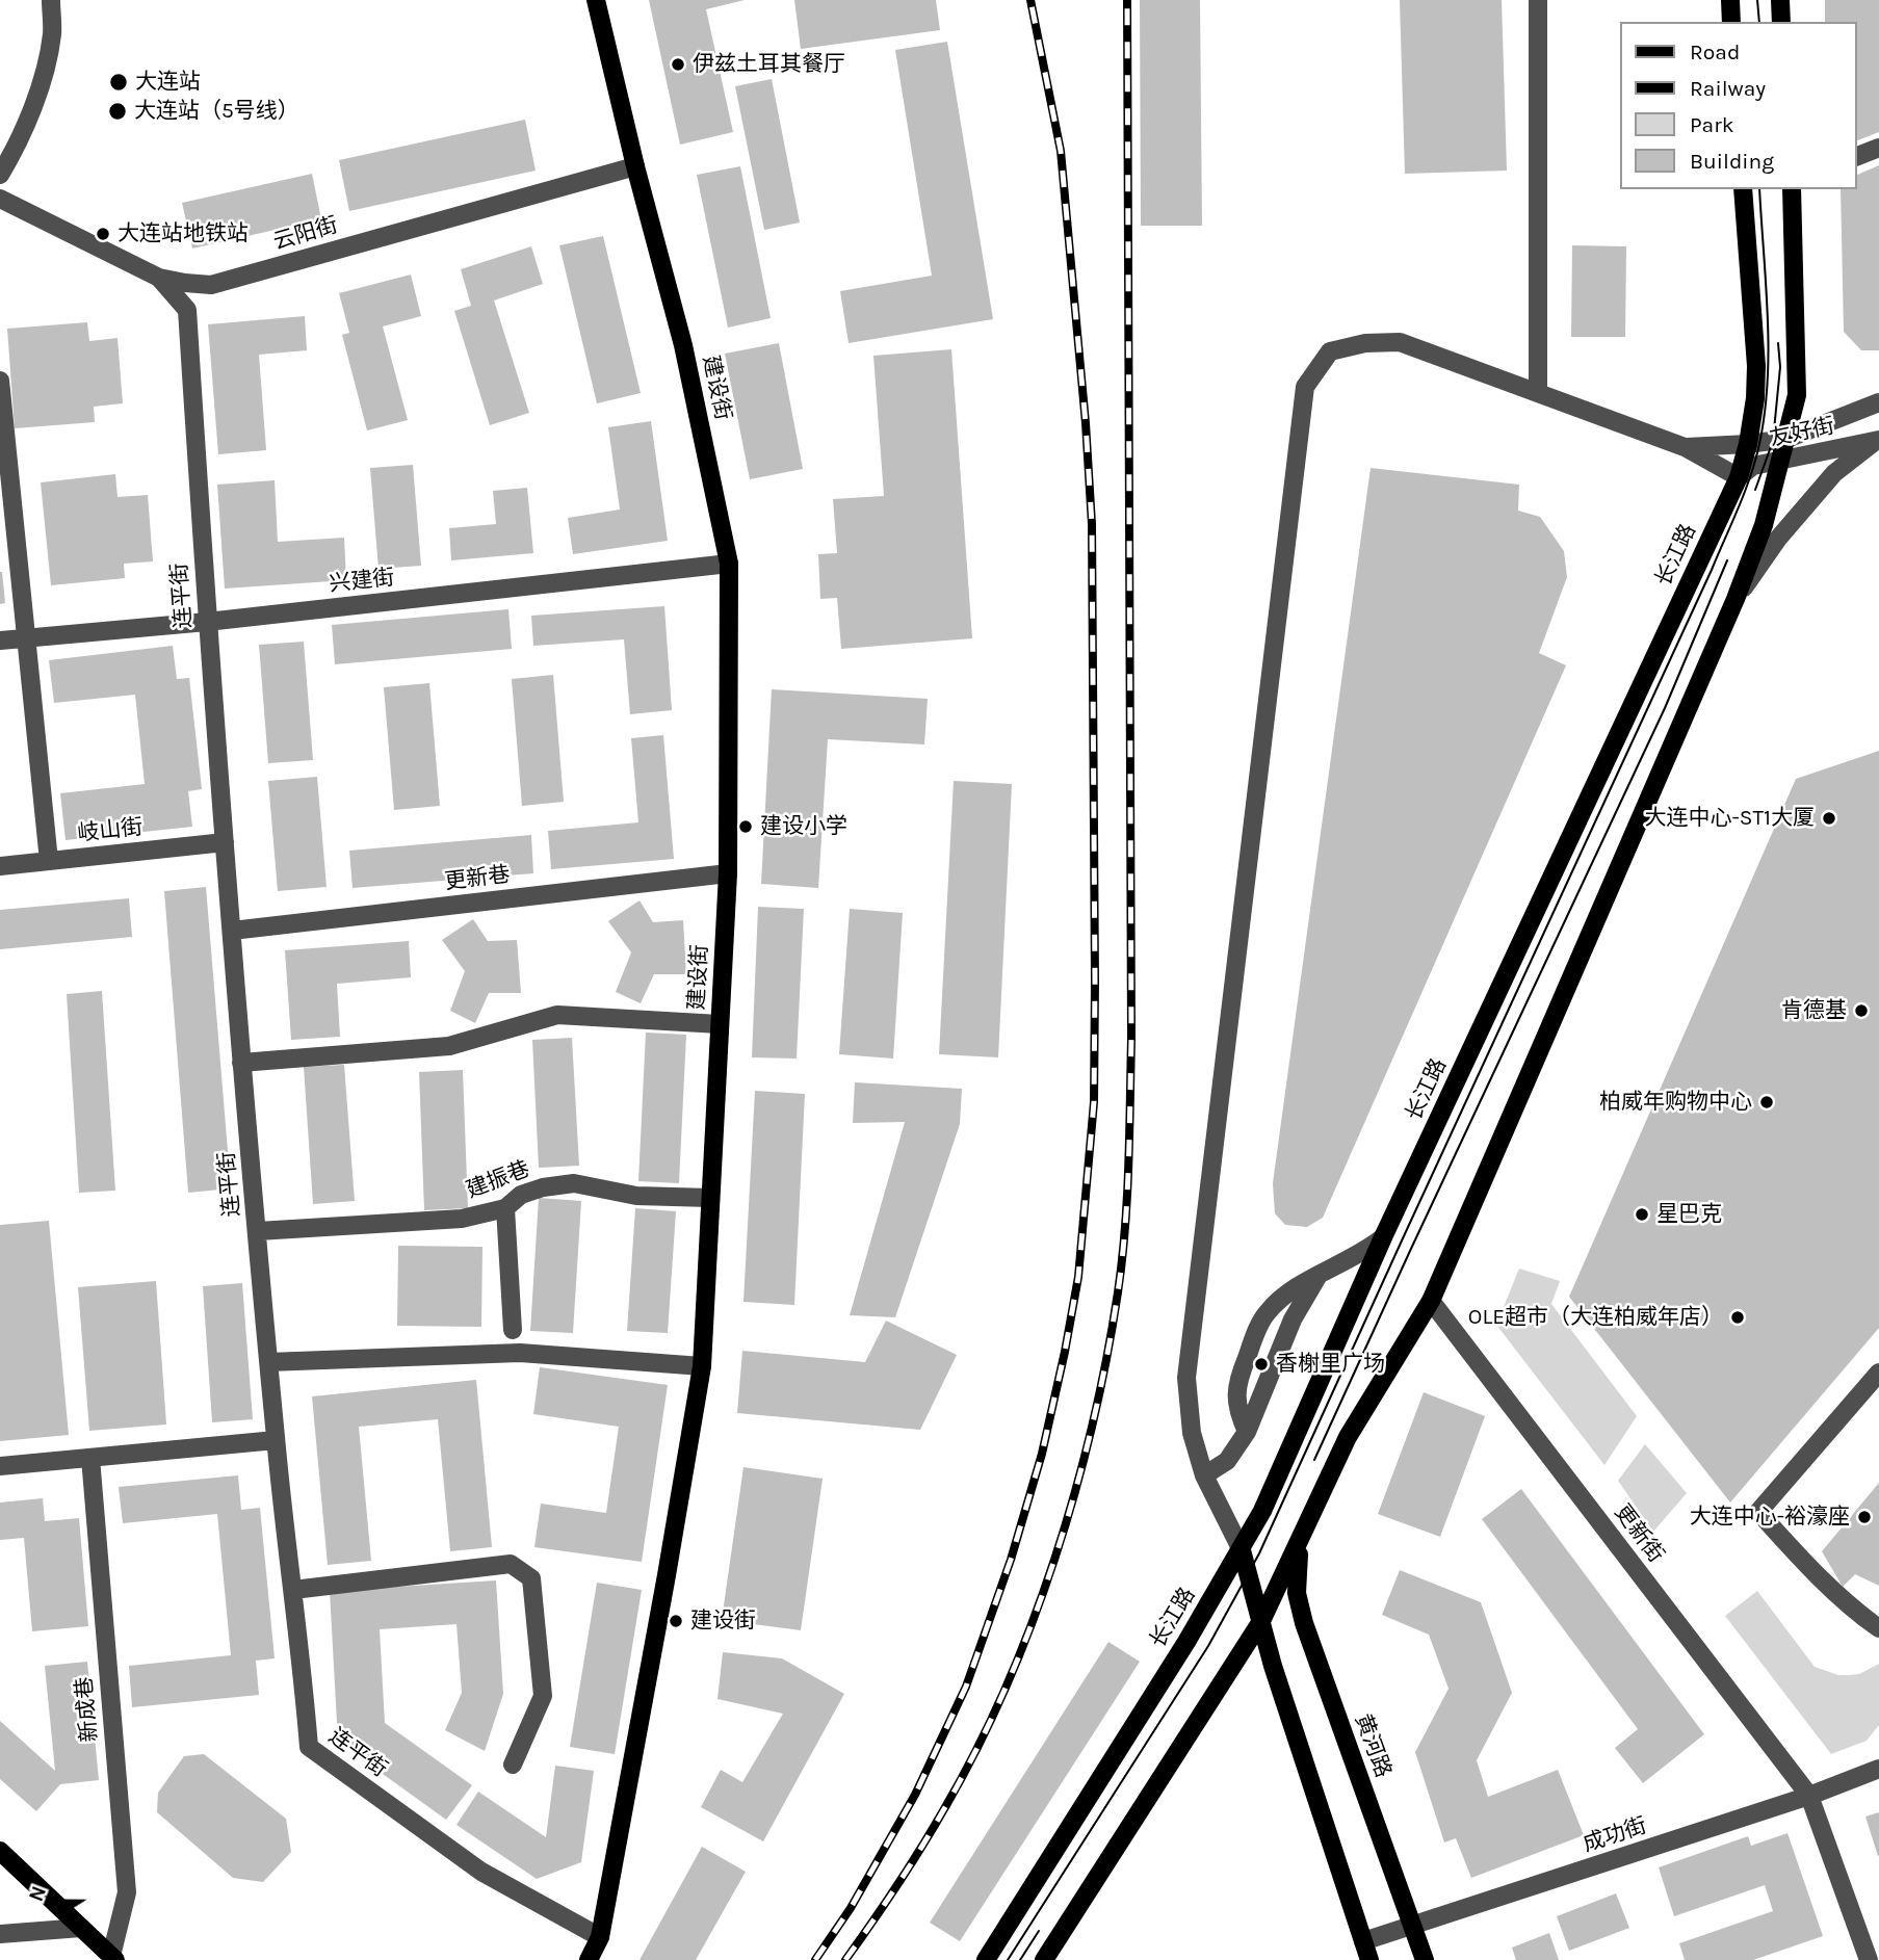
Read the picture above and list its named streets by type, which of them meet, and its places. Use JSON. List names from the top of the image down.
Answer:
{
  "streets": {
    "main road": ["建设街", "长江路", "黄河路"],
    "street": [
      "云阳街",
      "友好街",
      "兴建街",
      "连平街",
      "岐山街",
      "更新巷",
      "建振巷",
      "更新街",
      "新成巷",
      "成功街"
    ]
  },
  "crossings": [
    ["云阳街", "建设街"],
    ["云阳街", "连平街"],
    ["建设街", "兴建街"],
    ["建设街", "连平街"],
    ["建设街", "更新巷"],
    ["建设街", "建振巷"],
    ["友好街", "长江路"],
    ["兴建街", "连平街"],
    ["连平街", "岐山街"],
    ["连平街", "更新巷"],
    ["连平街", "建振巷"],
    ["更新街", "成功街"],
    ["黄河路", "成功街"]
  ],
  "places": [
    "伊兹土耳其餐厅",
    "大连站",
    "大连站（5号线）",
    "大连站地铁站",
    "大连中心-ST1大厦",
    "建设小学",
    "肯德基",
    "柏威年购物中心",
    "星巴克",
    "OLE超市（大连柏威年店）",
    "香榭里广场",
    "大连中心-裕濠座",
    "建设街"
  ],
  "legend": [
    "Road",
    "Railway",
    "Park",
    "Building"
  ],
  "north": "left"
}
